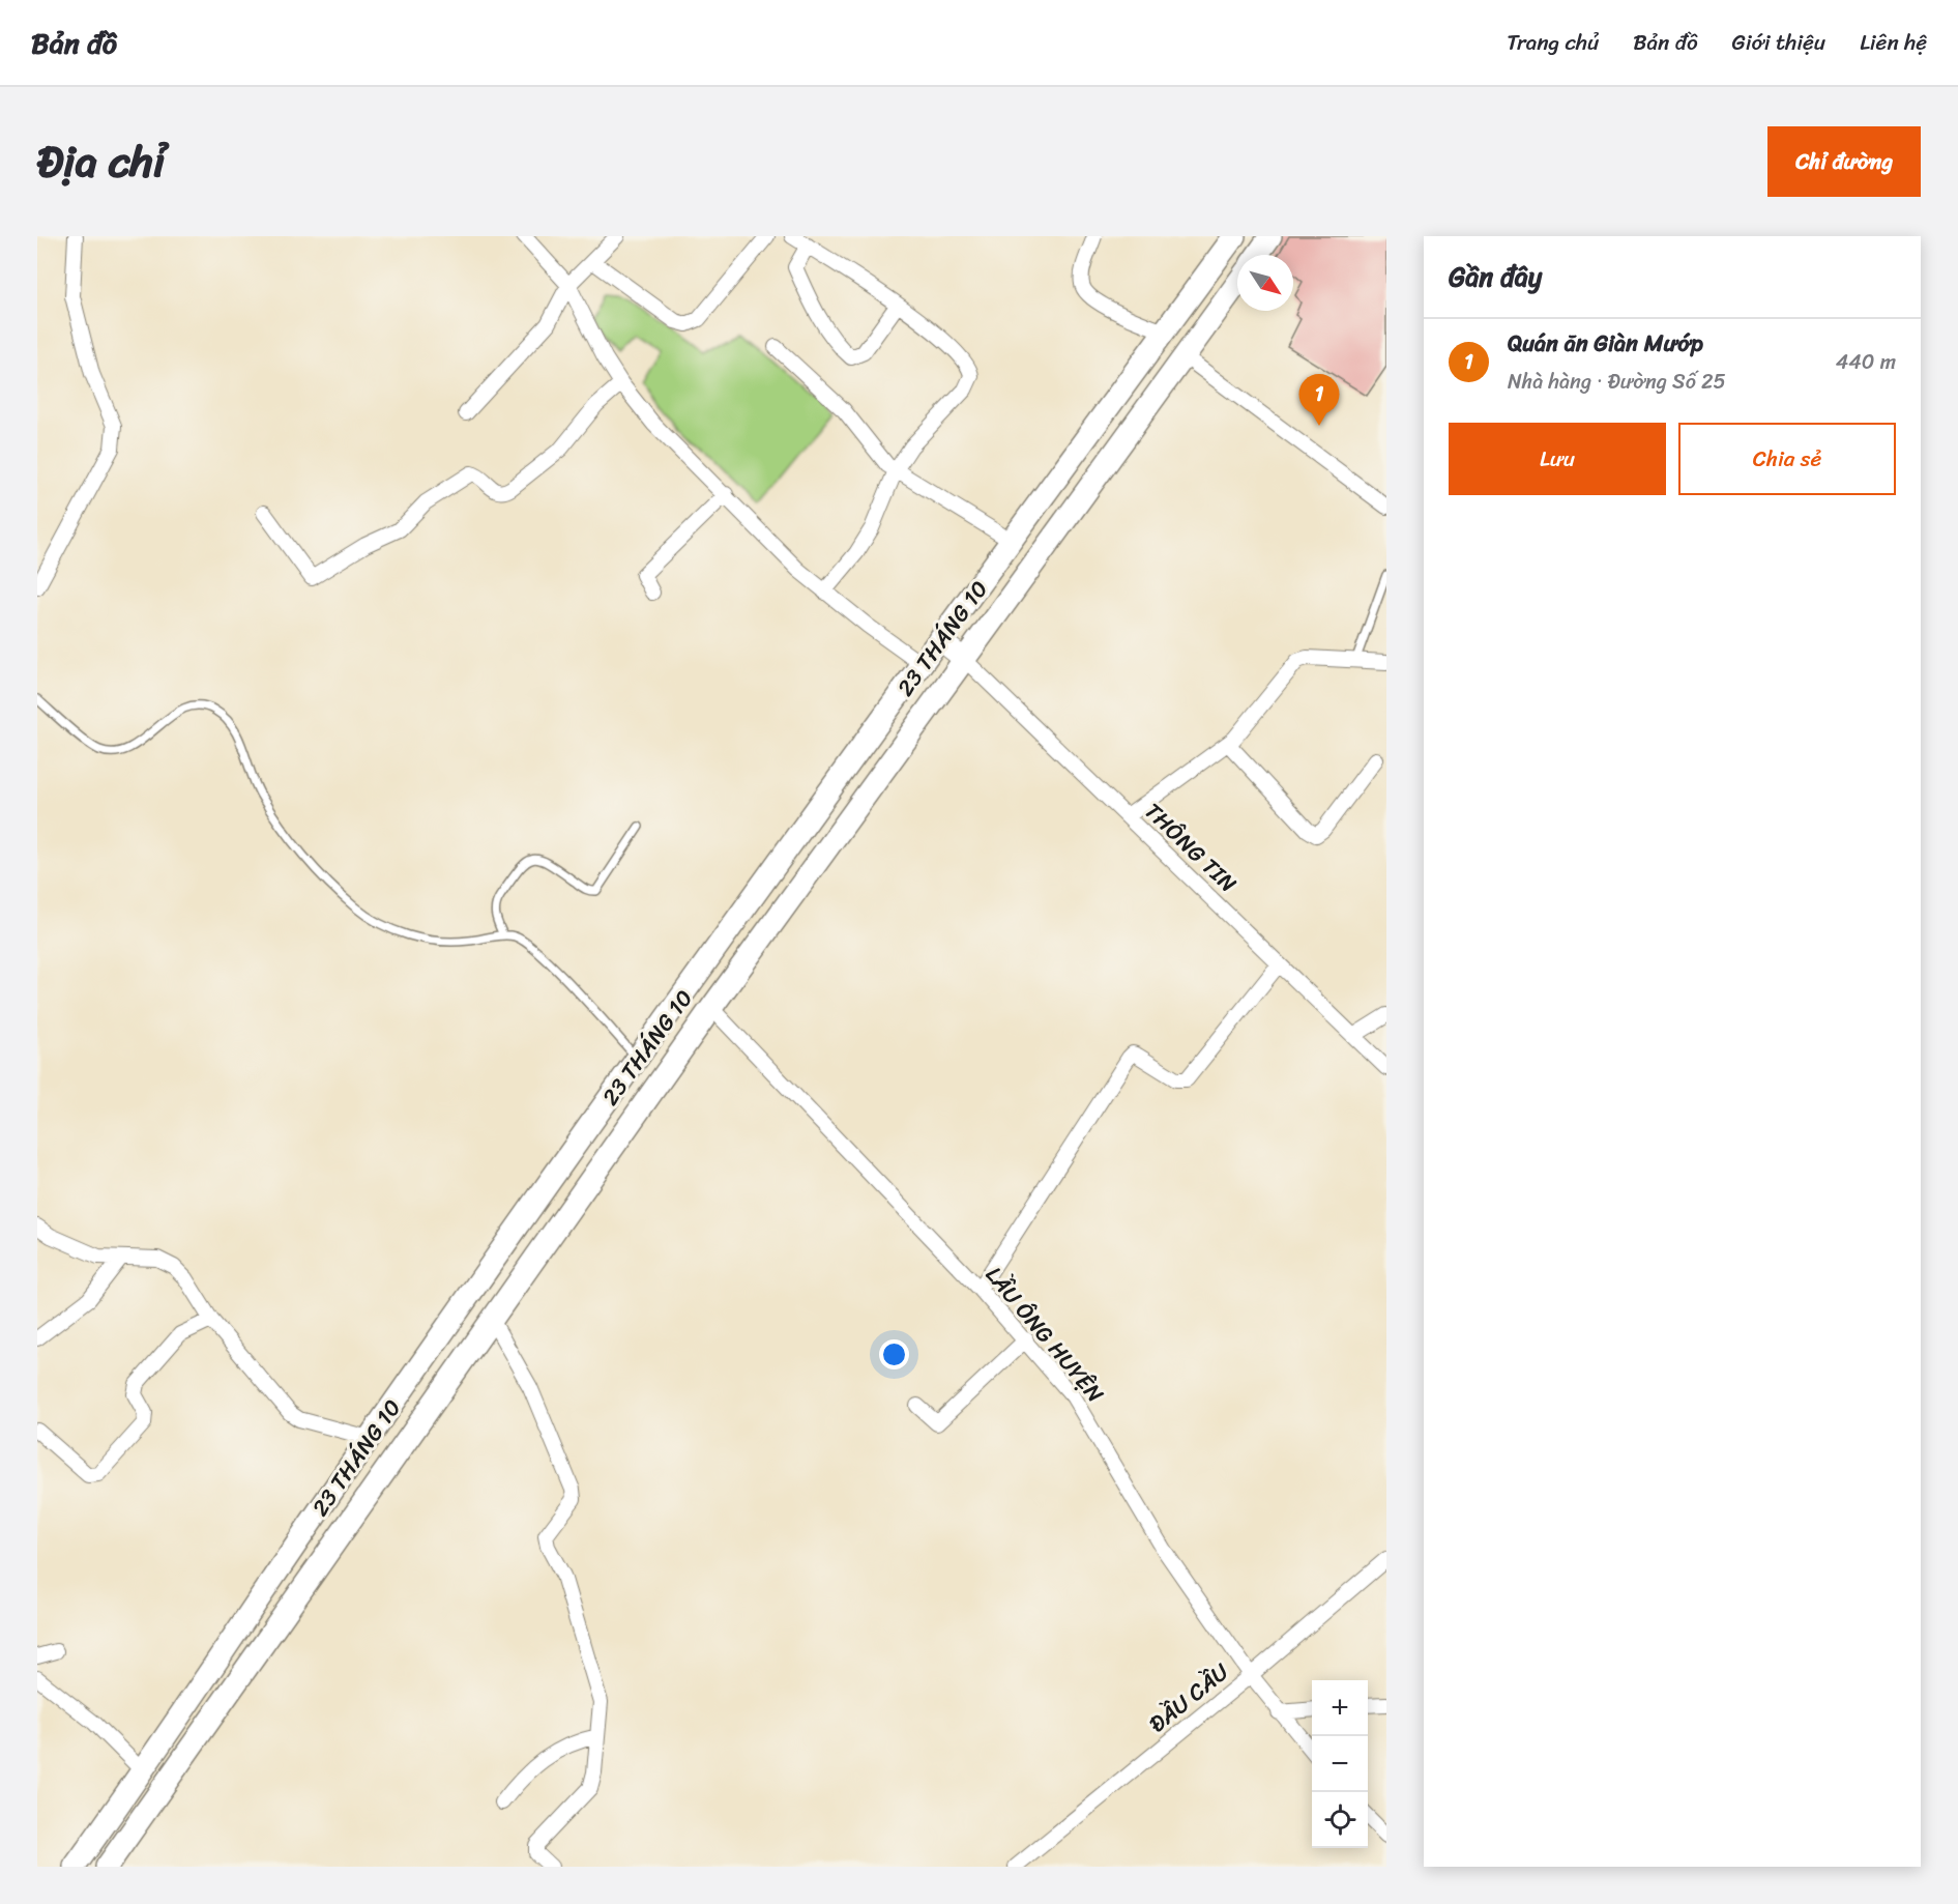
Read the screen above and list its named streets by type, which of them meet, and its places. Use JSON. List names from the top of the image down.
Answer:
{
  "streets": {
    "main road": ["23 THÁNG 10"],
    "street": ["THÔNG TIN", "LẦU ÔNG HUYỆN", "ĐẦU CẦU"]
  },
  "crossings": [
    ["23 THÁNG 10", "THÔNG TIN"],
    ["23 THÁNG 10", "LẦU ÔNG HUYỆN"],
    ["LẦU ÔNG HUYỆN", "ĐẦU CẦU"]
  ],
  "north": "bottom right",
  "page": {
    "header": "Bản đồ",
    "nav": [
      "Trang chủ",
      "Bản đồ",
      "Giới thiệu",
      "Liên hệ"
    ],
    "title": "Địa chỉ",
    "buttons": [
      "Chỉ đường",
      ["Lưu", "Chia sẻ"]
    ],
    "heading": "Gần đây",
    "list": [
      {
        "mark": "1",
        "name": "Quán ăn Giàn Mướp",
        "note": "Nhà hàng · Đường Số 25",
        "value": "440 m"
      }
    ],
    "pins": "1",
    "map_buttons": ["+", "−"]
  }
}
